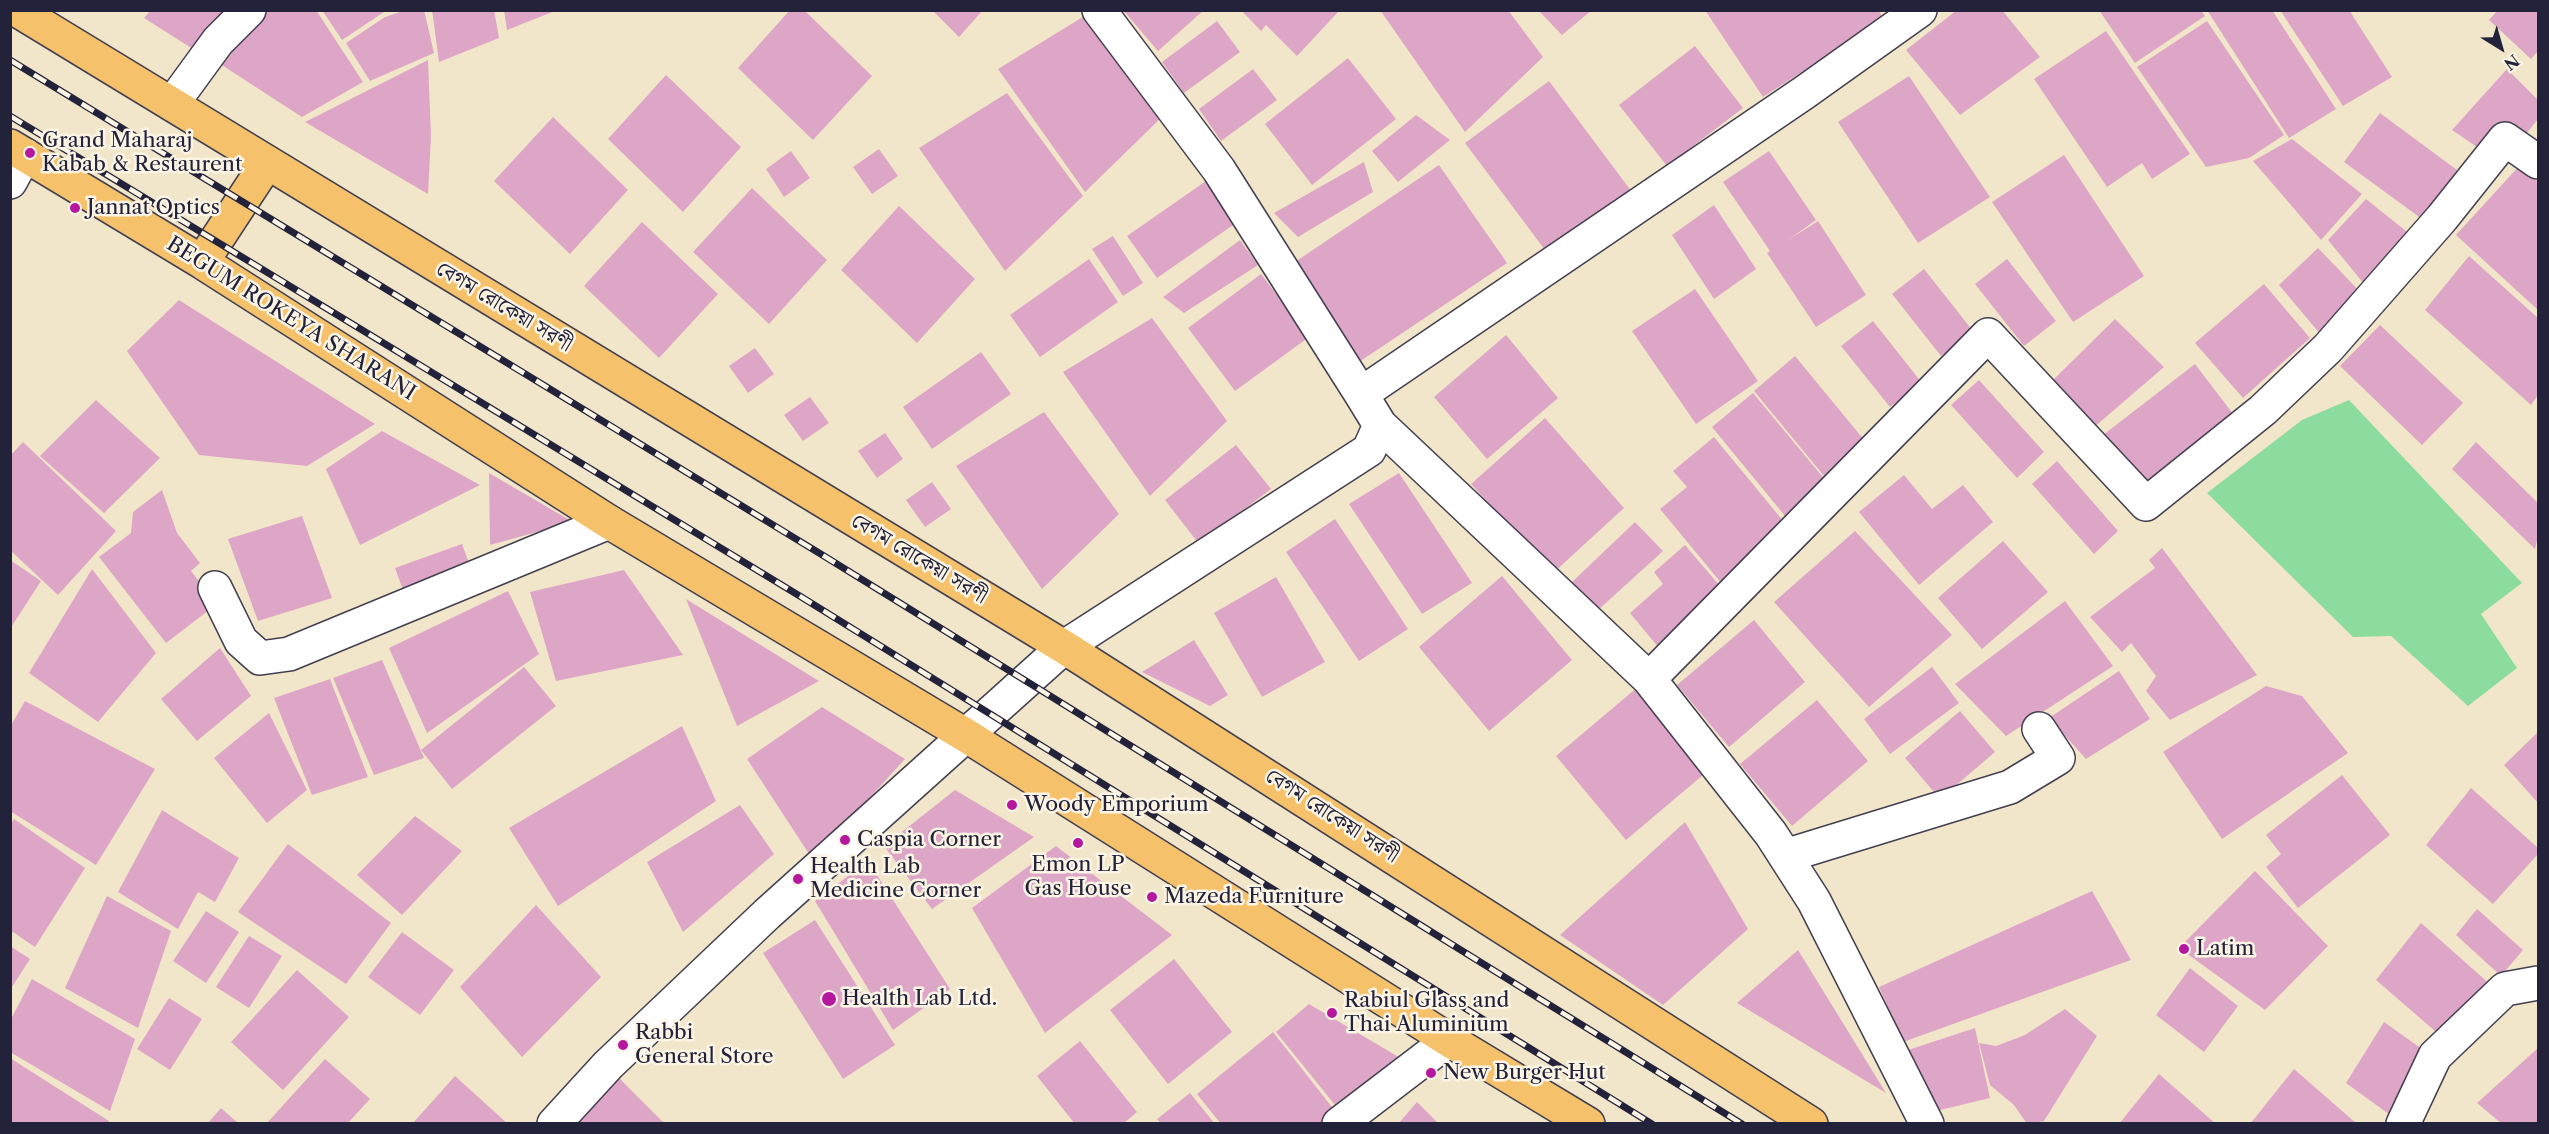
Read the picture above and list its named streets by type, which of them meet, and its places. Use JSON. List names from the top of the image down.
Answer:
{
  "streets": {
    "main road": ["বেগম রোকেয়া সরণী", "BEGUM ROKEYA SHARANI"]
  },
  "places": [
    "Grand Maharaj Kabab & Restaurent",
    "Jannat Optics",
    "Woody Emporium",
    "Caspia Corner",
    "Emon LP Gas House",
    "Health Lab Medicine Corner",
    "Mazeda Furniture",
    "Latim",
    "Health Lab Ltd.",
    "Rabiul Glass and Thai Aluminium",
    "Rabbi General Store",
    "New Burger Hut"
  ],
  "north": "bottom right"
}
